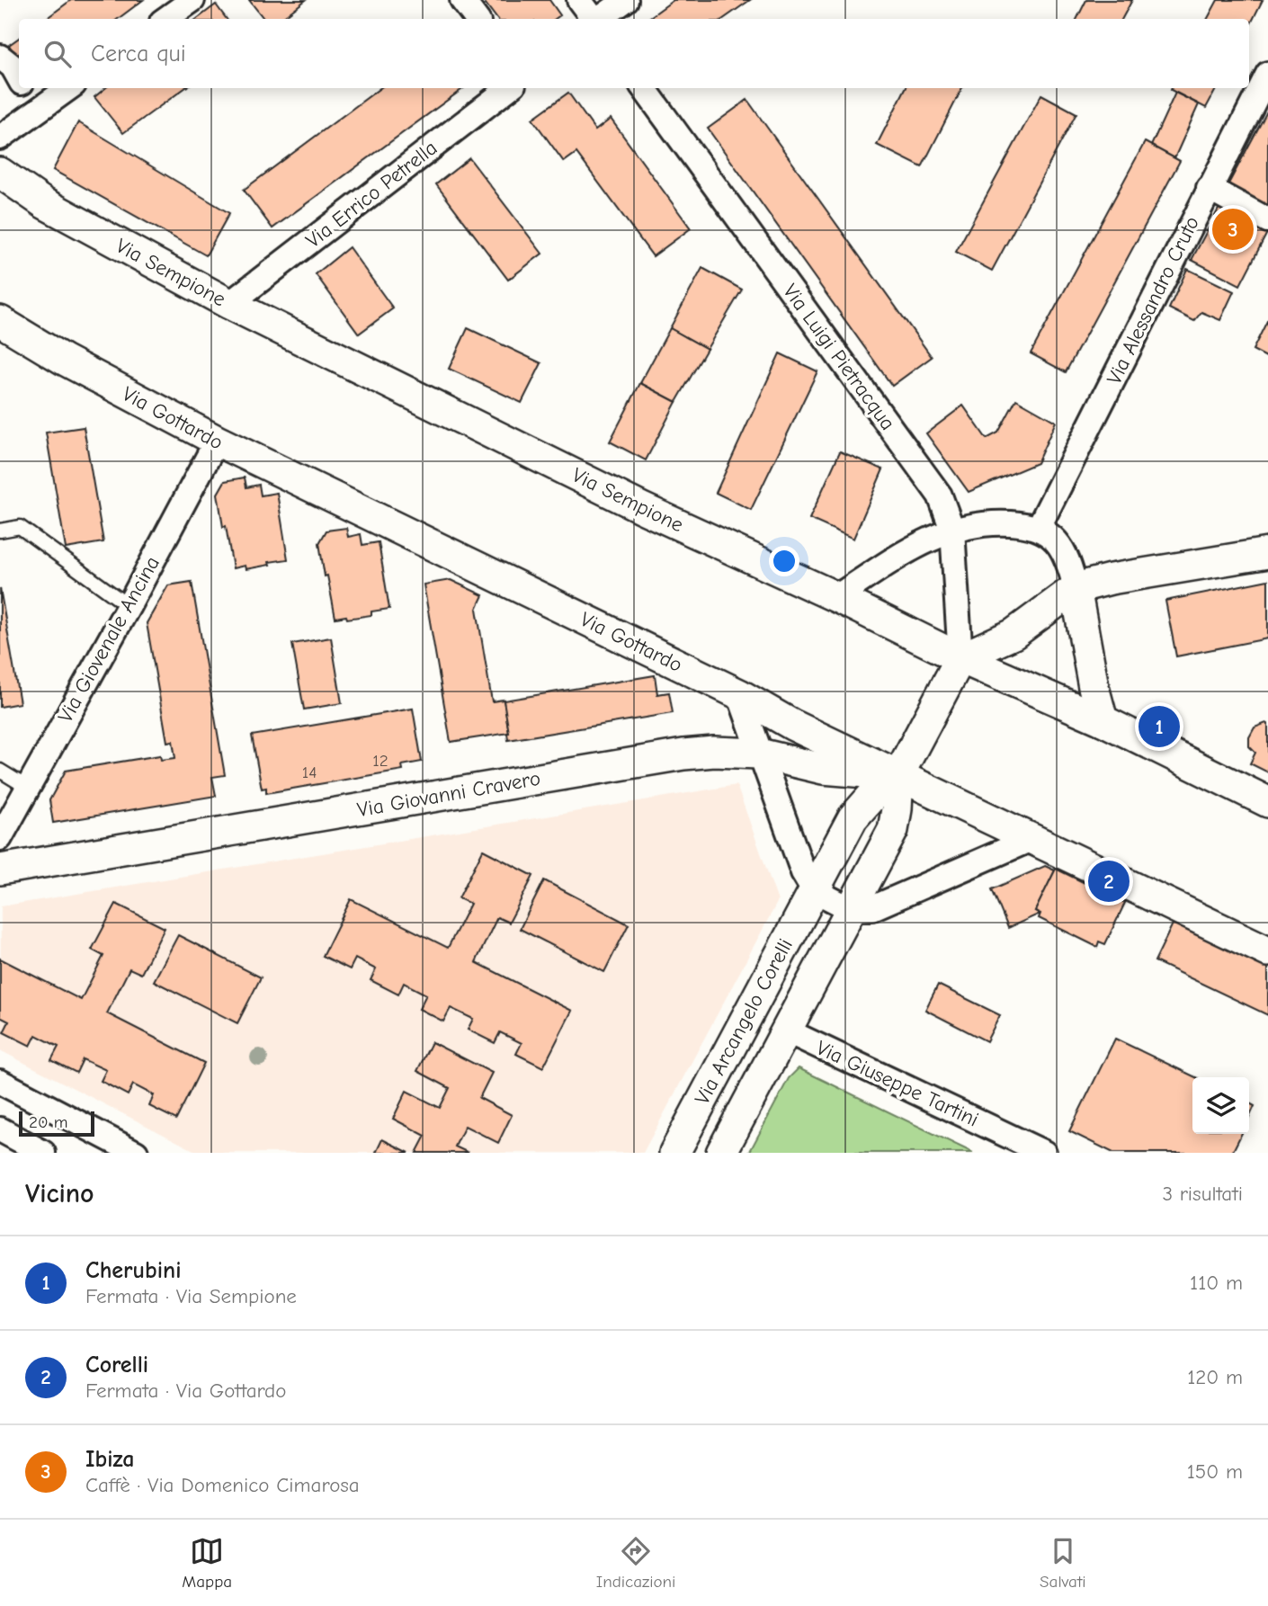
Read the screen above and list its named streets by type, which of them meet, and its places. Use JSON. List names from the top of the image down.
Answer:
{
  "streets": {
    "street": [
      "Via Errico Petrella",
      "Via Sempione",
      "Via Alessandro Cruto",
      "Via Luigi Pietracqua",
      "Via Gottardo",
      "Via Giovenale Ancina",
      "Via Giovanni Cravero",
      "Via Arcangelo Corelli",
      "Via Giuseppe Tartini"
    ]
  },
  "crossings": [
    ["Via Errico Petrella", "Via Sempione"],
    ["Via Sempione", "Via Luigi Pietracqua"],
    ["Via Sempione", "Via Arcangelo Corelli"],
    ["Via Luigi Pietracqua", "Via Arcangelo Corelli"],
    ["Via Gottardo", "Via Giovenale Ancina"],
    ["Via Gottardo", "Via Giovanni Cravero"],
    ["Via Gottardo", "Via Arcangelo Corelli"],
    ["Via Giovanni Cravero", "Via Arcangelo Corelli"],
    ["Via Arcangelo Corelli", "Via Giuseppe Tartini"]
  ],
  "house_numbers": ["12", "14"],
  "scale_bar": "20 m",
  "page": {
    "search": "Cerca qui",
    "pins": ["3", "1", "2"],
    "scale": "20 m",
    "heading": ["Vicino", "3 risultati"],
    "list": [
      {
        "mark": "1",
        "name": "Cherubini",
        "note": "Fermata · Via Sempione",
        "value": "110 m"
      },
      {
        "mark": "2",
        "name": "Corelli",
        "note": "Fermata · Via Gottardo",
        "value": "120 m"
      },
      {
        "mark": "3",
        "name": "Ibiza",
        "note": "Caffè · Via Domenico Cimarosa",
        "value": "150 m"
      }
    ],
    "nav": ["Mappa", "Indicazioni", "Salvati"]
  }
}
